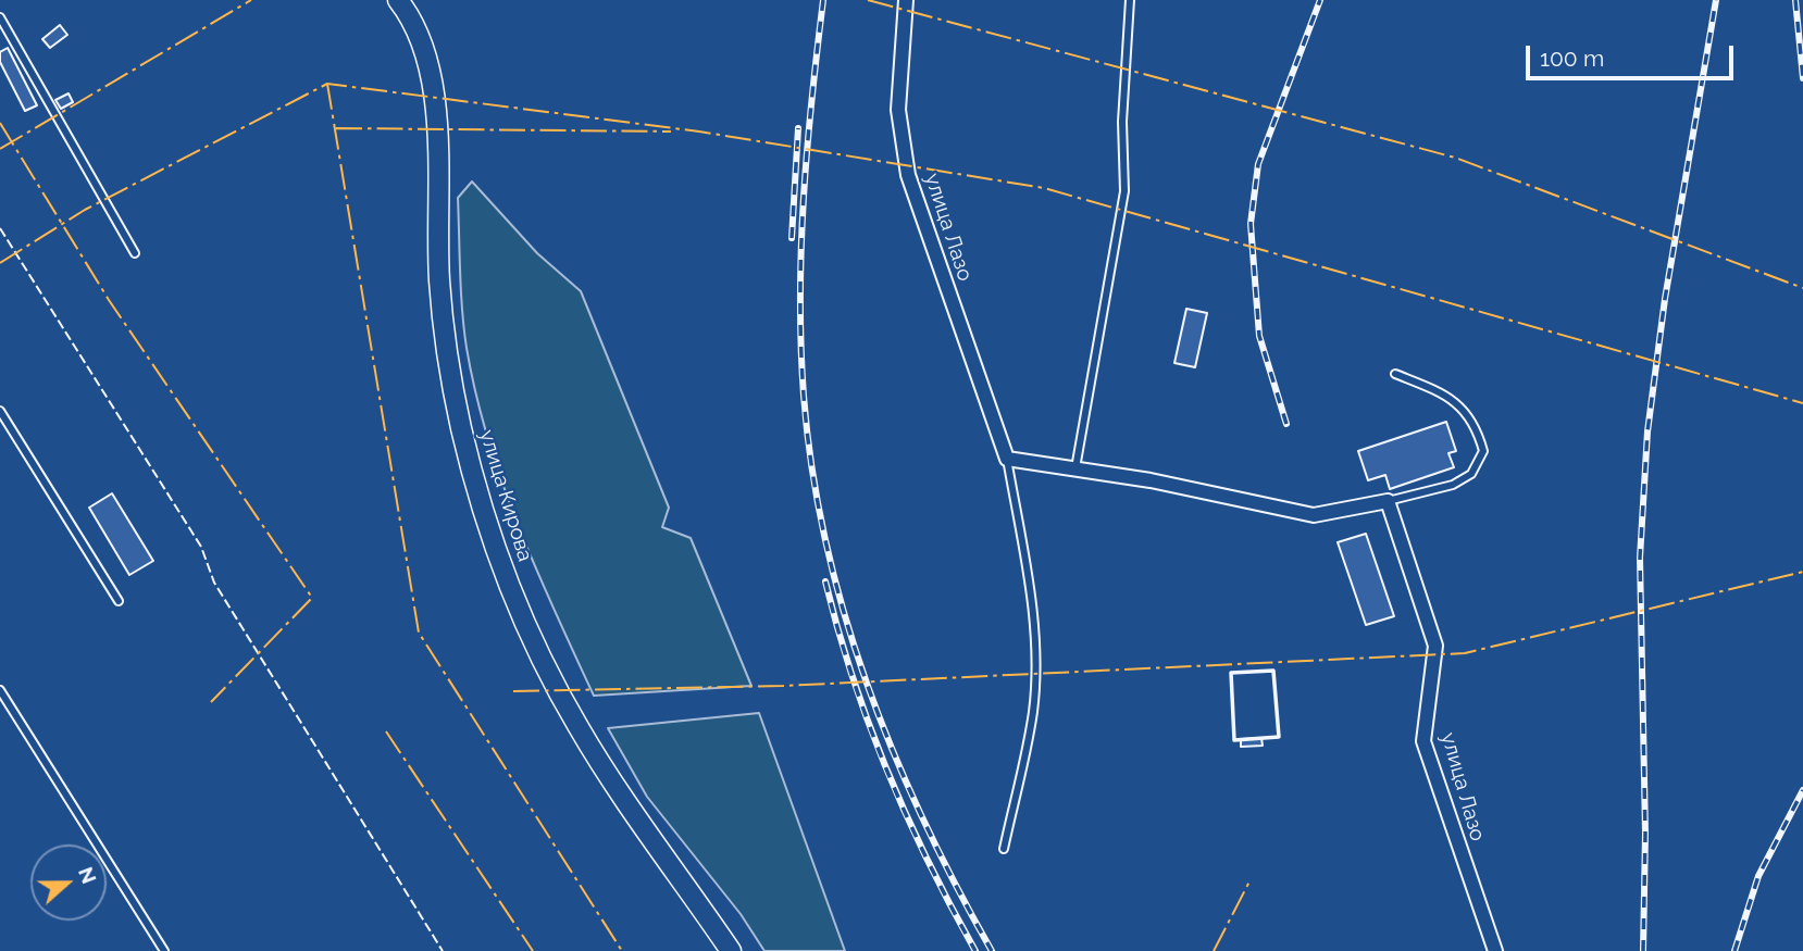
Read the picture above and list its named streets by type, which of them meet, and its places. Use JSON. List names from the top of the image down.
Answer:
{
  "streets": {
    "main road": ["улица Кирова"],
    "street": ["улица Лазо"]
  },
  "scale_bar": "100 m",
  "north": "right"
}
